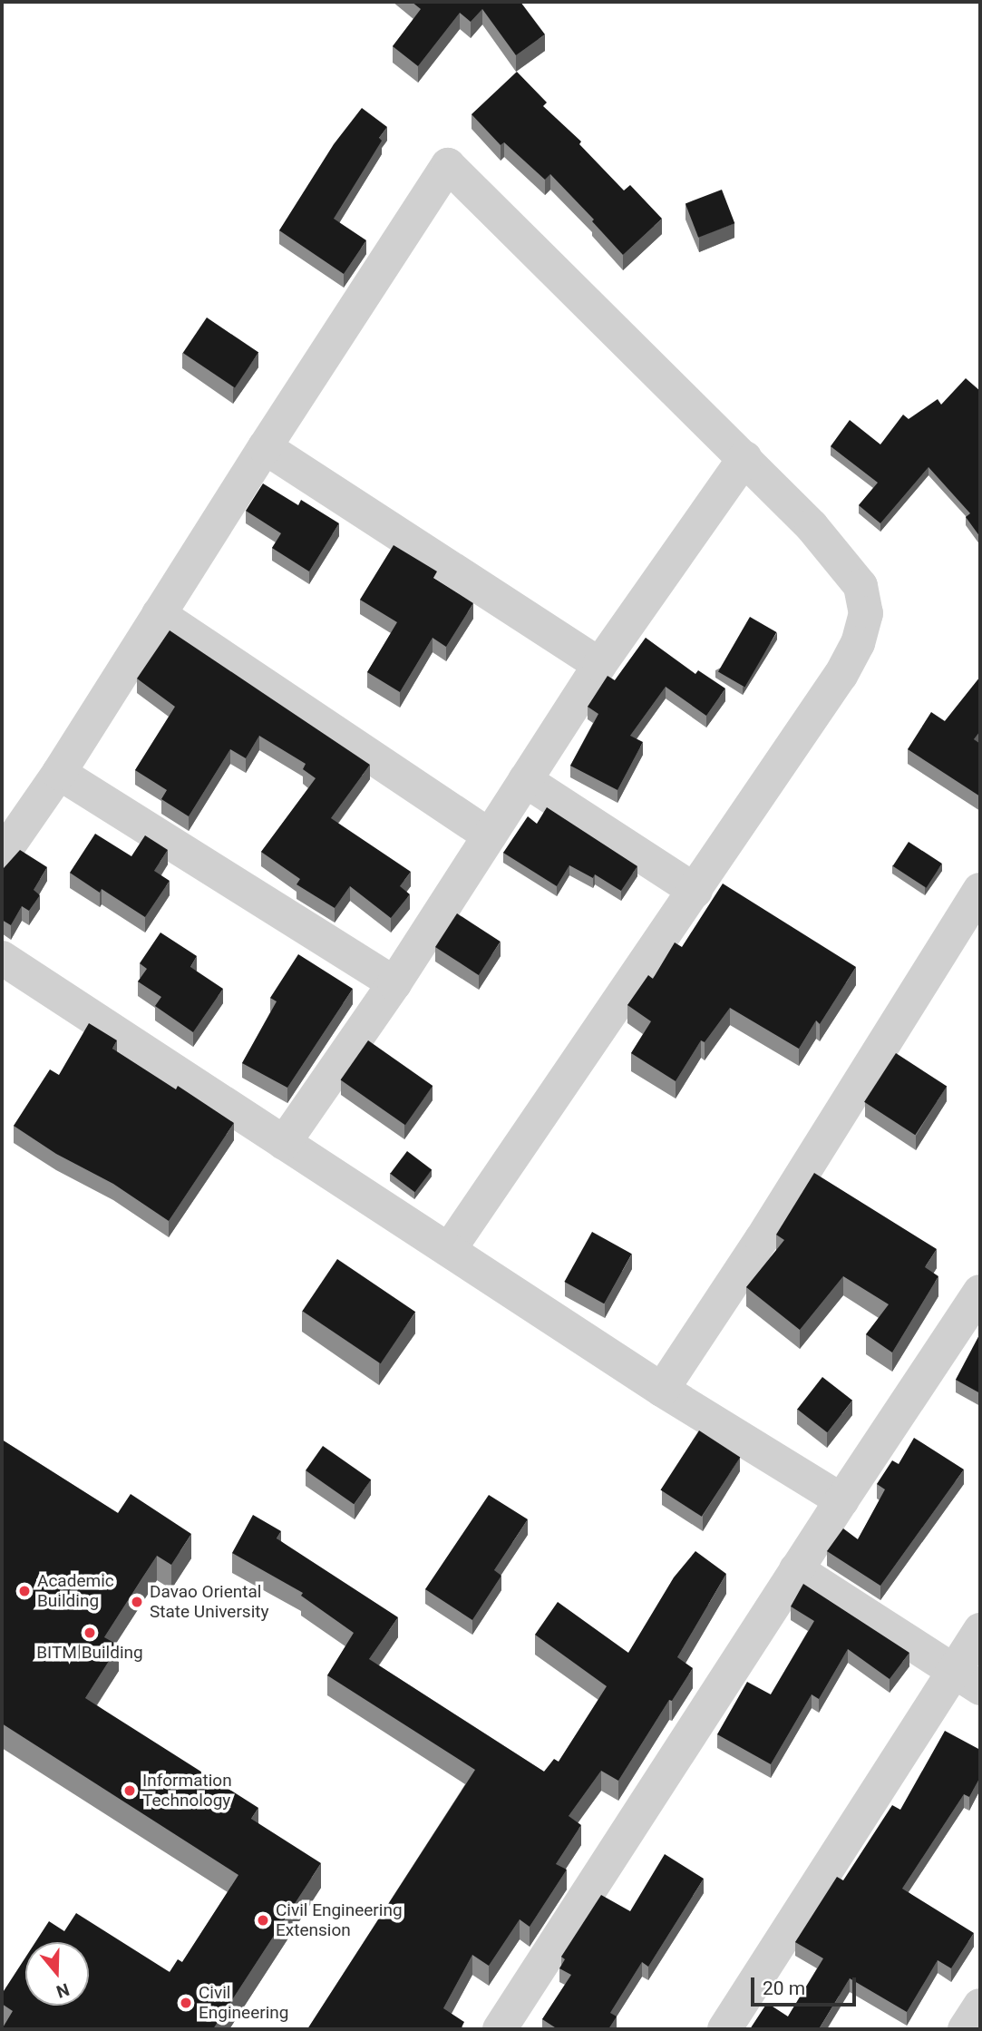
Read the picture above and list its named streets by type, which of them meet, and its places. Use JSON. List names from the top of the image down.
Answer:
{
  "places": [
    "Academic Building",
    "Davao Oriental State University",
    "BITM Building",
    "Information Technology",
    "Civil Engineering Extension",
    "Civil Engineering"
  ],
  "scale_bar": "20 m",
  "north": "bottom"
}
